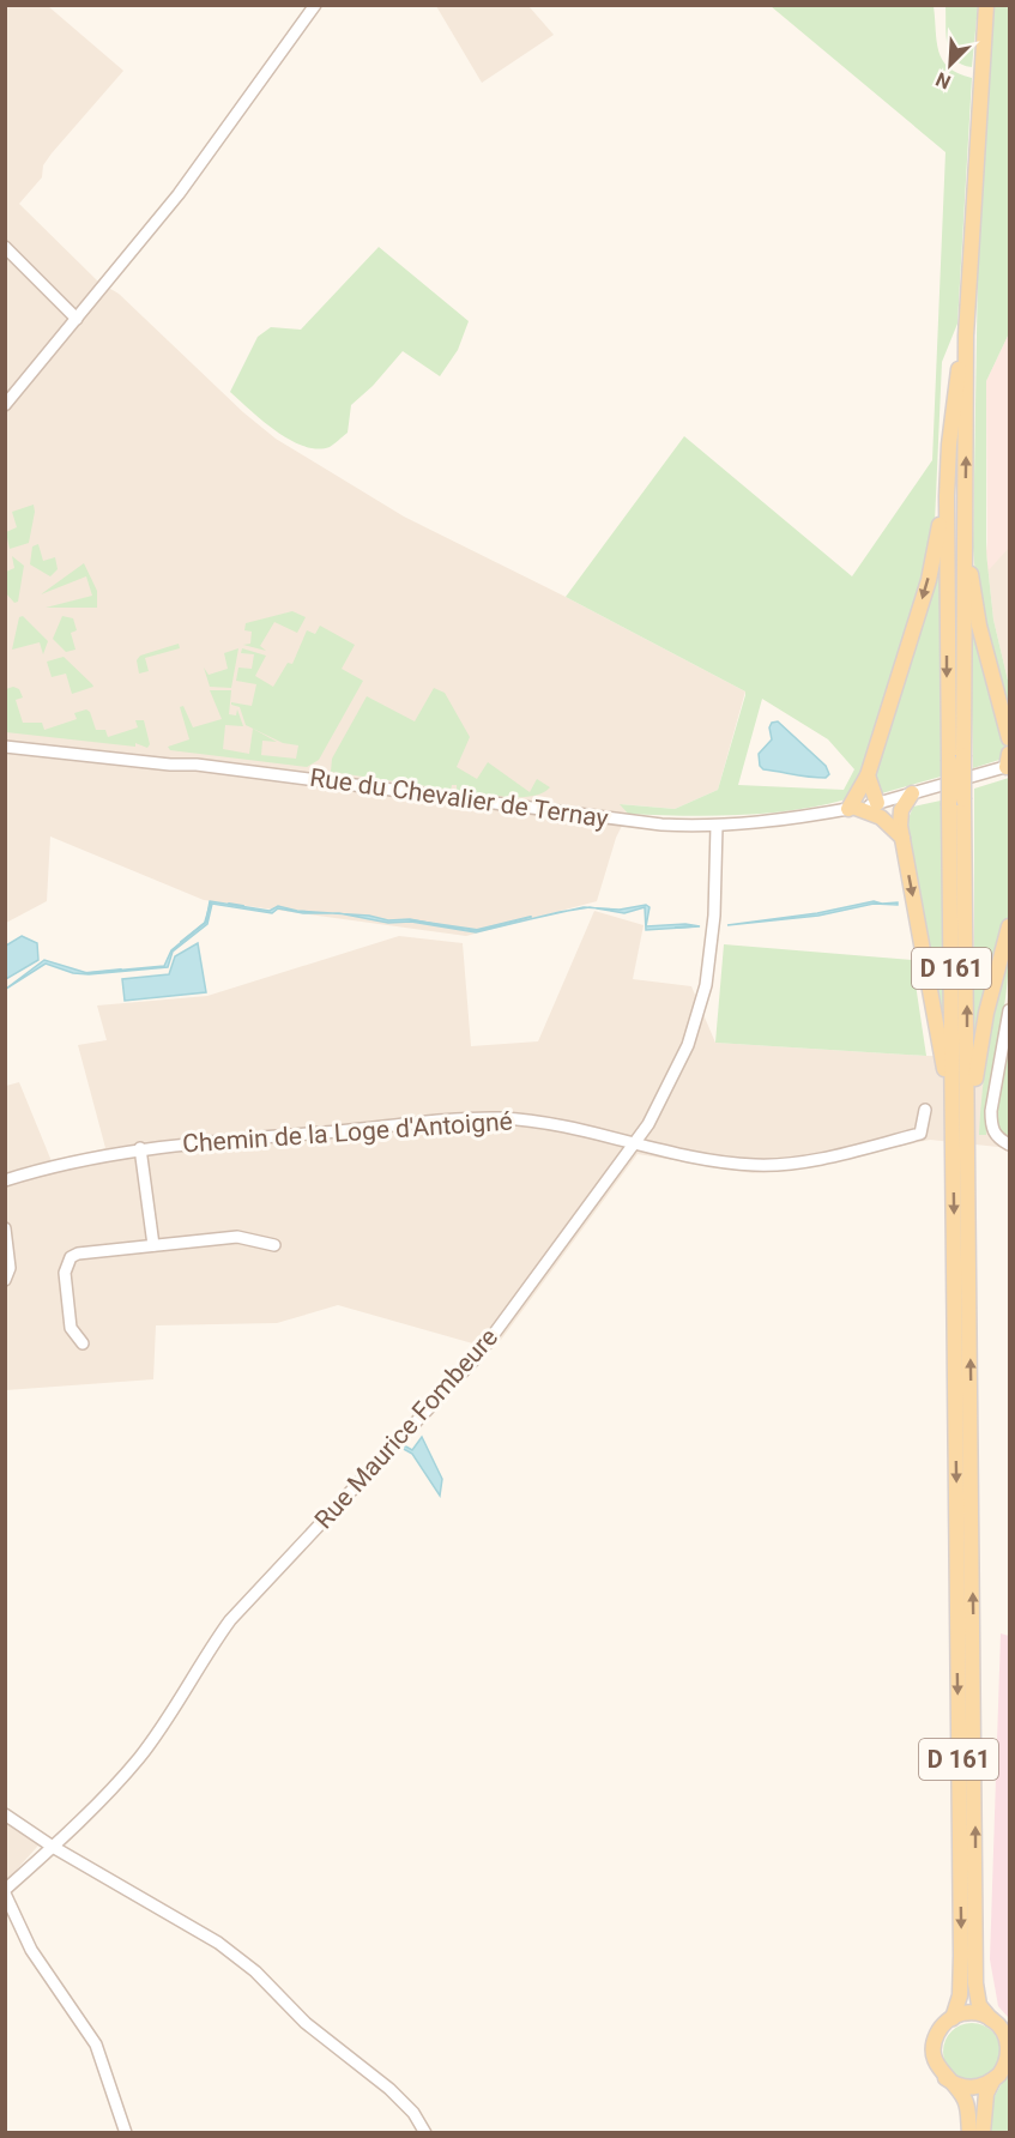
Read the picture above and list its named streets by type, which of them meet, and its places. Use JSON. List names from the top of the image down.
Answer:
{
  "streets": {
    "main road": ["D 161"],
    "street": ["Rue du Chevalier de Ternay", "Chemin de la Loge d'Antoigné", "Rue Maurice Fombeure"]
  },
  "crossings": [
    ["Rue du Chevalier de Ternay", "Rue Maurice Fombeure"],
    ["Chemin de la Loge d'Antoigné", "Rue Maurice Fombeure"]
  ],
  "north": "bottom left"
}
